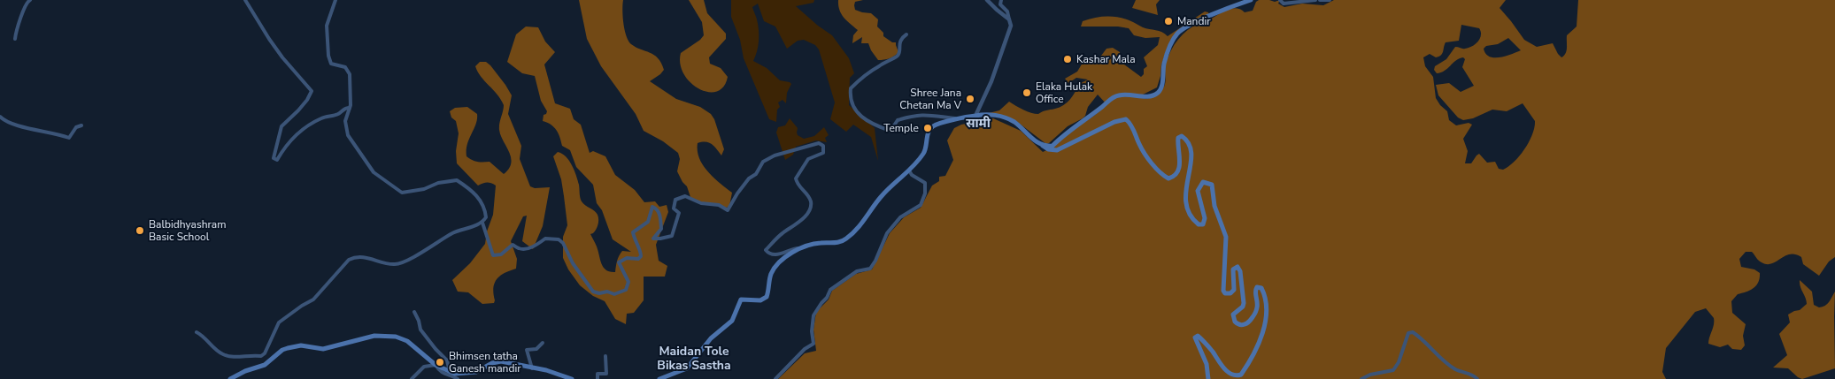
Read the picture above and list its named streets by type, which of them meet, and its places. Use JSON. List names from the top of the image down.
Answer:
{
  "districts": ["सामी", "Maidan Tole Bikas Sastha"],
  "places": [
    "Mandir",
    "Kashar Mala",
    "Elaka Hulak Office",
    "Shree Jana Chetan Ma V",
    "Temple",
    "Balbidhyashram Basic School",
    "Bhimsen tatha Ganesh mandir"
  ]
}
